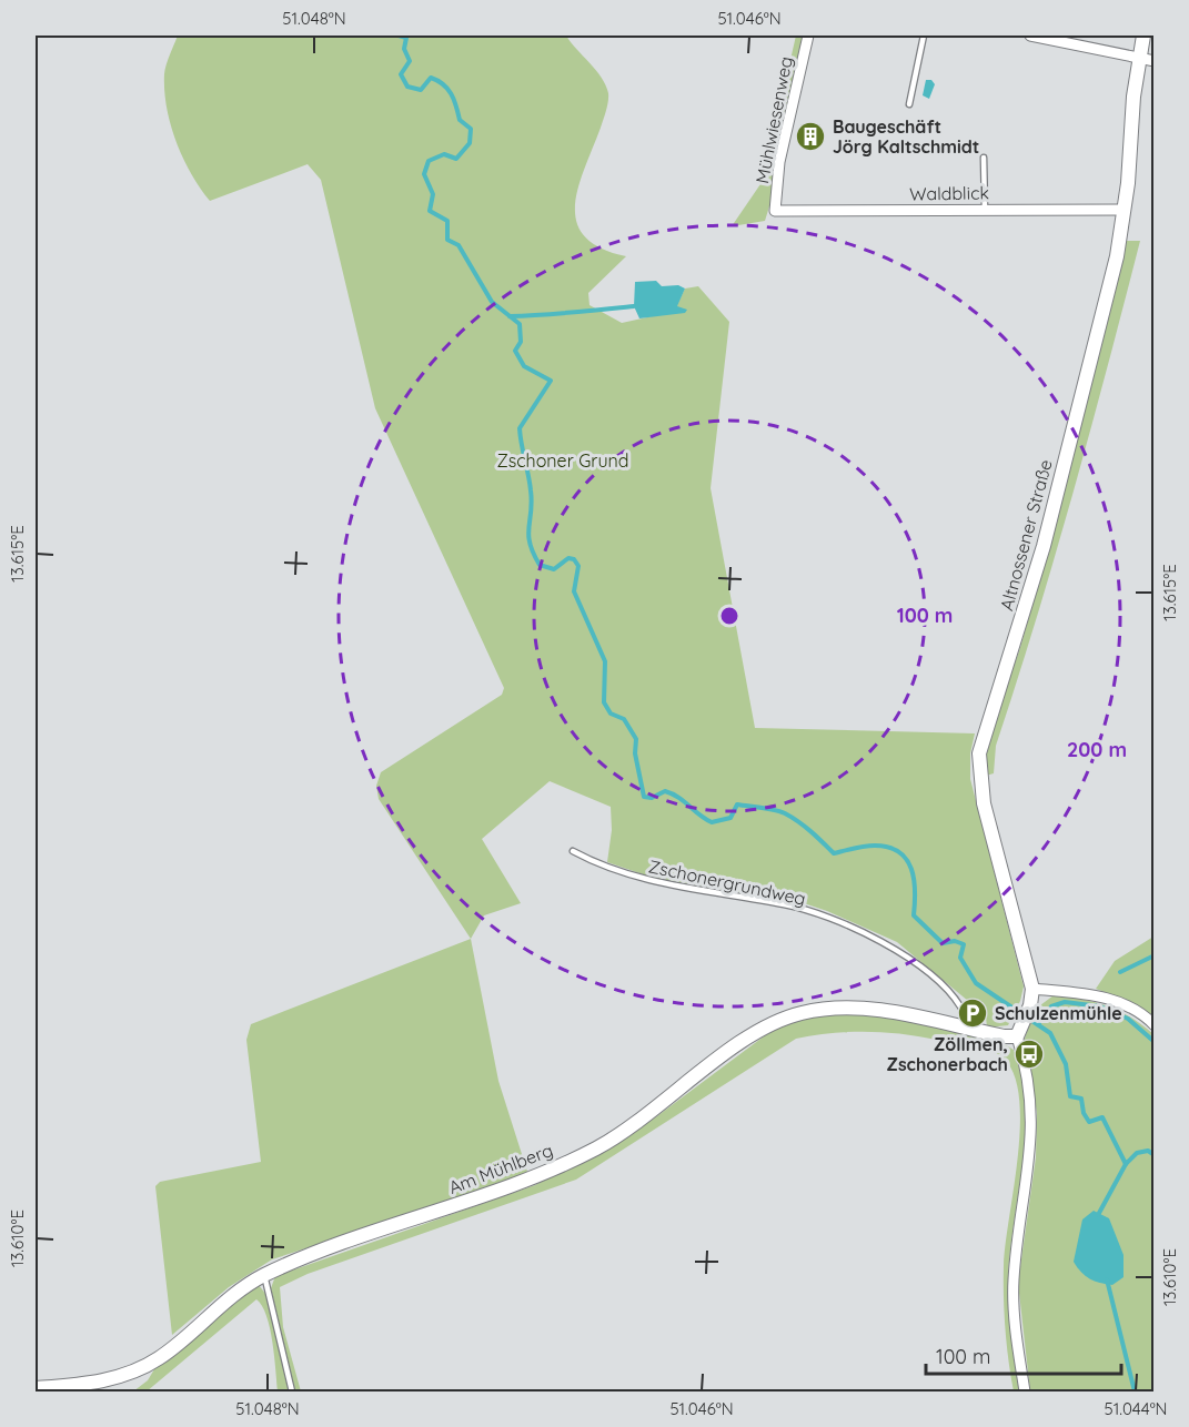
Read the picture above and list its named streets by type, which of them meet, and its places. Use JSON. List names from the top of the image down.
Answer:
{
  "streets": {
    "street": [
      "Mühlwiesenweg",
      "Waldblick",
      "Altnossener Straße",
      "Am Mühlberg"
    ],
    "lane": ["Zschonergrundweg"]
  },
  "crossings": [
    ["Mühlwiesenweg", "Waldblick"],
    ["Waldblick", "Altnossener Straße"],
    ["Altnossener Straße", "Am Mühlberg"],
    ["Zschonergrundweg", "Am Mühlberg"]
  ],
  "parks": ["Zschoner Grund"],
  "places": {
    "building": ["Baugeschäft Jörg Kaltschmidt"],
    "parking": ["Schulzenmühle"],
    "bus stop": ["Zöllmen, Zschonerbach"]
  },
  "scale_bar": "100 m",
  "coordinates": [
    "51.048°N",
    "51.046°N",
    "13.615°E",
    "13.610°E",
    "51.044°N"
  ],
  "rings": ["100 m", "200 m"]
}
